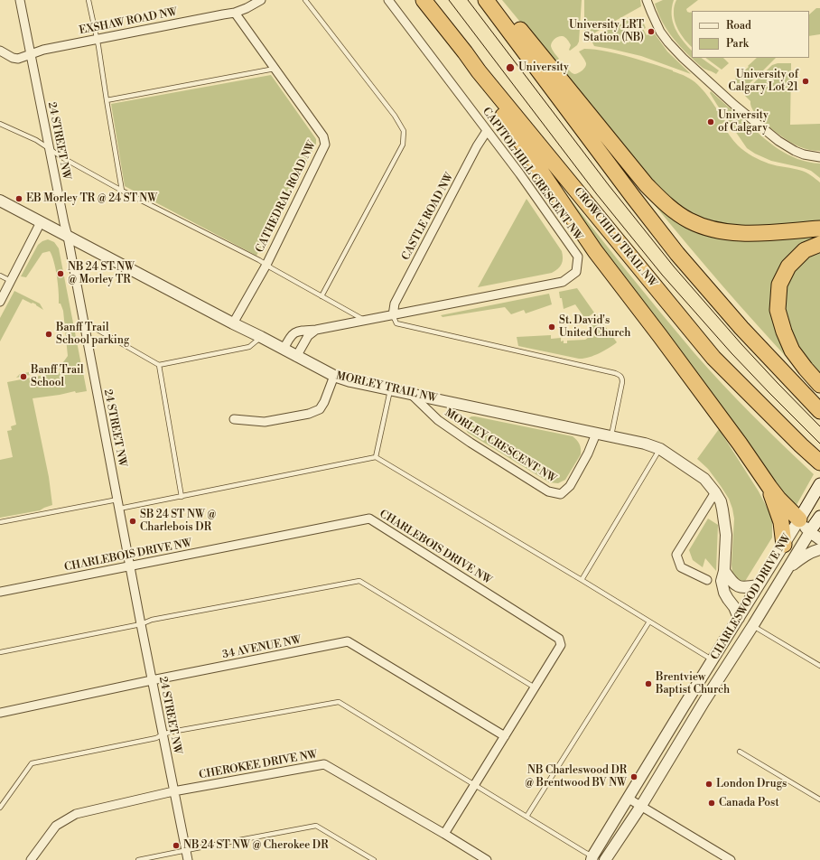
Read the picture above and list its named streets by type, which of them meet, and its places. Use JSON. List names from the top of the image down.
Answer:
{
  "streets": {
    "highway": ["CROWCHILD TRAIL NW"],
    "street": [
      "EXSHAW ROAD NW",
      "24 STREET NW",
      "CAPITOL HILL CRESCENT NW",
      "CATHEDRAL ROAD NW",
      "CASTLE ROAD NW",
      "MORLEY TRAIL NW",
      "MORLEY CRESCENT NW",
      "CHARLEBOIS DRIVE NW",
      "CHARLESWOOD DRIVE NW",
      "34 AVENUE NW",
      "CHEROKEE DRIVE NW"
    ]
  },
  "crossings": [
    ["EXSHAW ROAD NW", "24 STREET NW"],
    ["EXSHAW ROAD NW", "CATHEDRAL ROAD NW"],
    ["24 STREET NW", "MORLEY TRAIL NW"],
    ["24 STREET NW", "CHARLEBOIS DRIVE NW"],
    ["24 STREET NW", "34 AVENUE NW"],
    ["24 STREET NW", "CHEROKEE DRIVE NW"],
    ["CAPITOL HILL CRESCENT NW", "CASTLE ROAD NW"],
    ["CAPITOL HILL CRESCENT NW", "MORLEY TRAIL NW"],
    ["CATHEDRAL ROAD NW", "MORLEY TRAIL NW"],
    ["MORLEY TRAIL NW", "MORLEY CRESCENT NW"],
    ["MORLEY TRAIL NW", "CHARLESWOOD DRIVE NW"],
    ["CHARLEBOIS DRIVE NW", "34 AVENUE NW"],
    ["CHARLEBOIS DRIVE NW", "CHEROKEE DRIVE NW"]
  ],
  "places": [
    "University LRT Station (NB)",
    "University",
    "University of Calgary Lot 21",
    "University of Calgary",
    "EB Morley TR @ 24 ST NW",
    "NB 24 ST NW @ Morley TR",
    "St. David's United Church",
    "Banff Trail School parking",
    "Banff Trail School",
    "SB 24 ST NW @ Charlebois DR",
    "Brentview Baptist Church",
    "NB Charleswood DR @ Brentwood BV NW",
    "London Drugs",
    "Canada Post",
    "NB 24 ST NW @ Cherokee DR"
  ],
  "legend": ["Road", "Park"]
}
